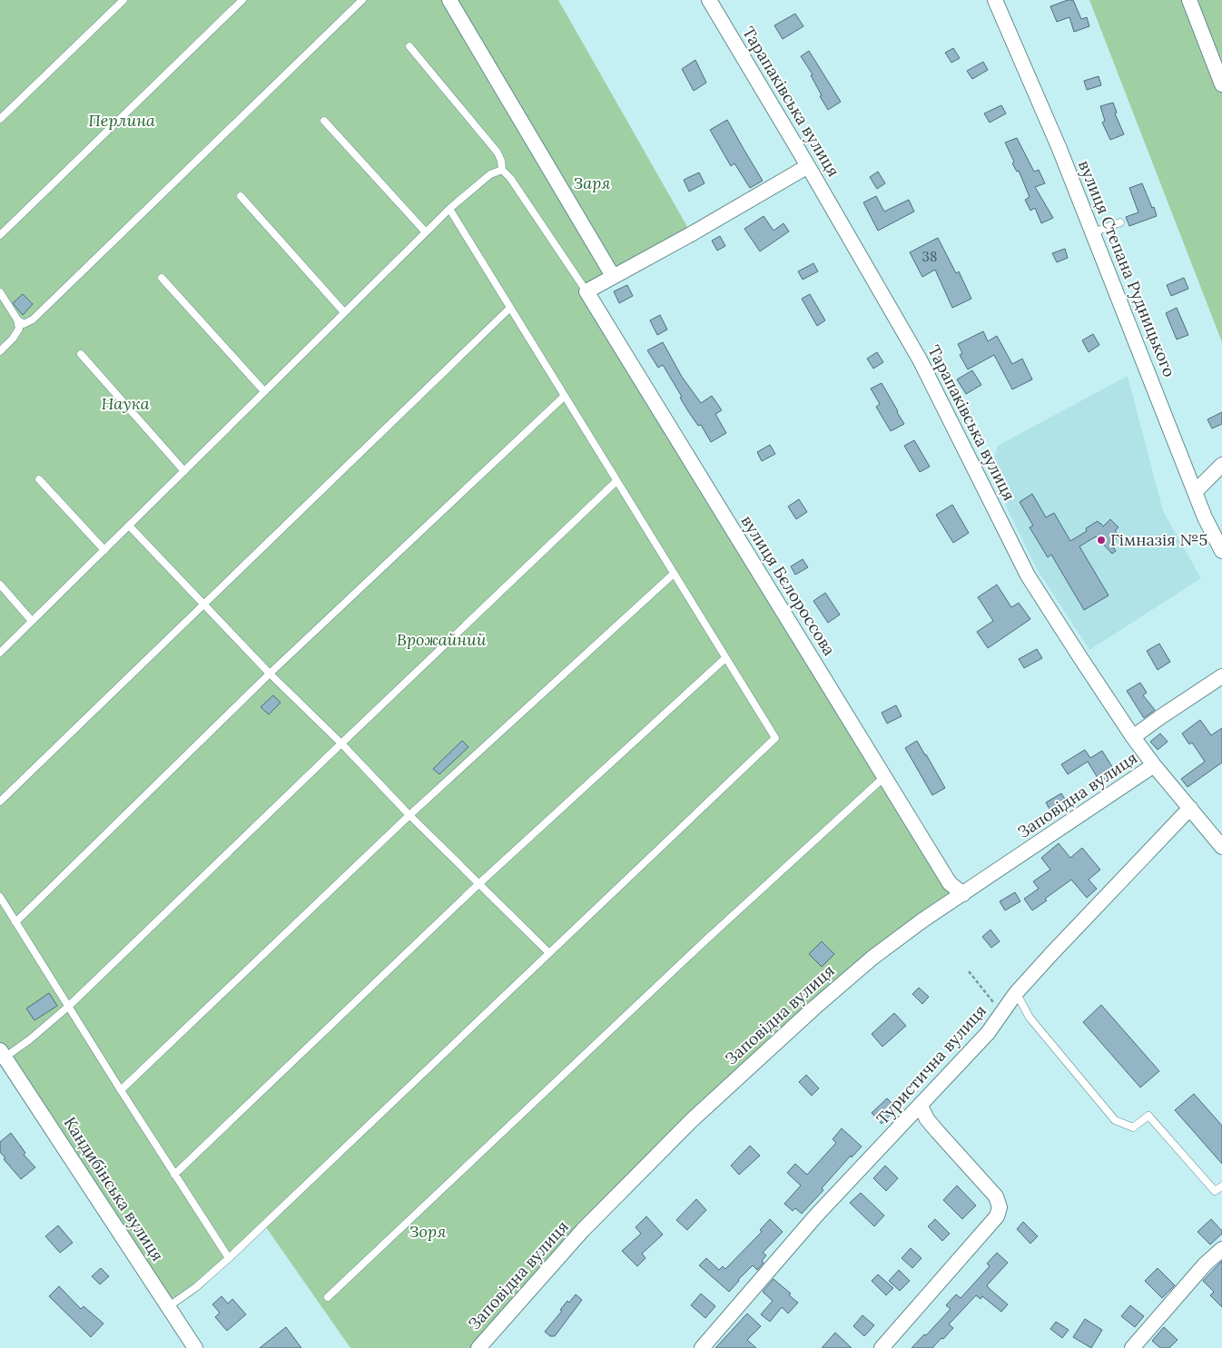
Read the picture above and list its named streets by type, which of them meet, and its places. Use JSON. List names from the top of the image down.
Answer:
{
  "streets": {
    "street": [
      "Тарапаківська вулиця",
      "вулиця Степана Рудницького",
      "вулиця Бєлороссова",
      "Заповідна вулиця",
      "Туристична вулиця",
      "Кандибінська вулиця"
    ]
  },
  "crossings": [
    ["Тарапаківська вулиця", "Заповідна вулиця"],
    ["Тарапаківська вулиця", "Туристична вулиця"],
    ["вулиця Бєлороссова", "Заповідна вулиця"]
  ],
  "parks": [
    "Перлина",
    "Заря",
    "Наука",
    "Врожайний",
    "Зоря"
  ],
  "places": ["Гімназія №5"],
  "house_numbers": ["38"]
}
